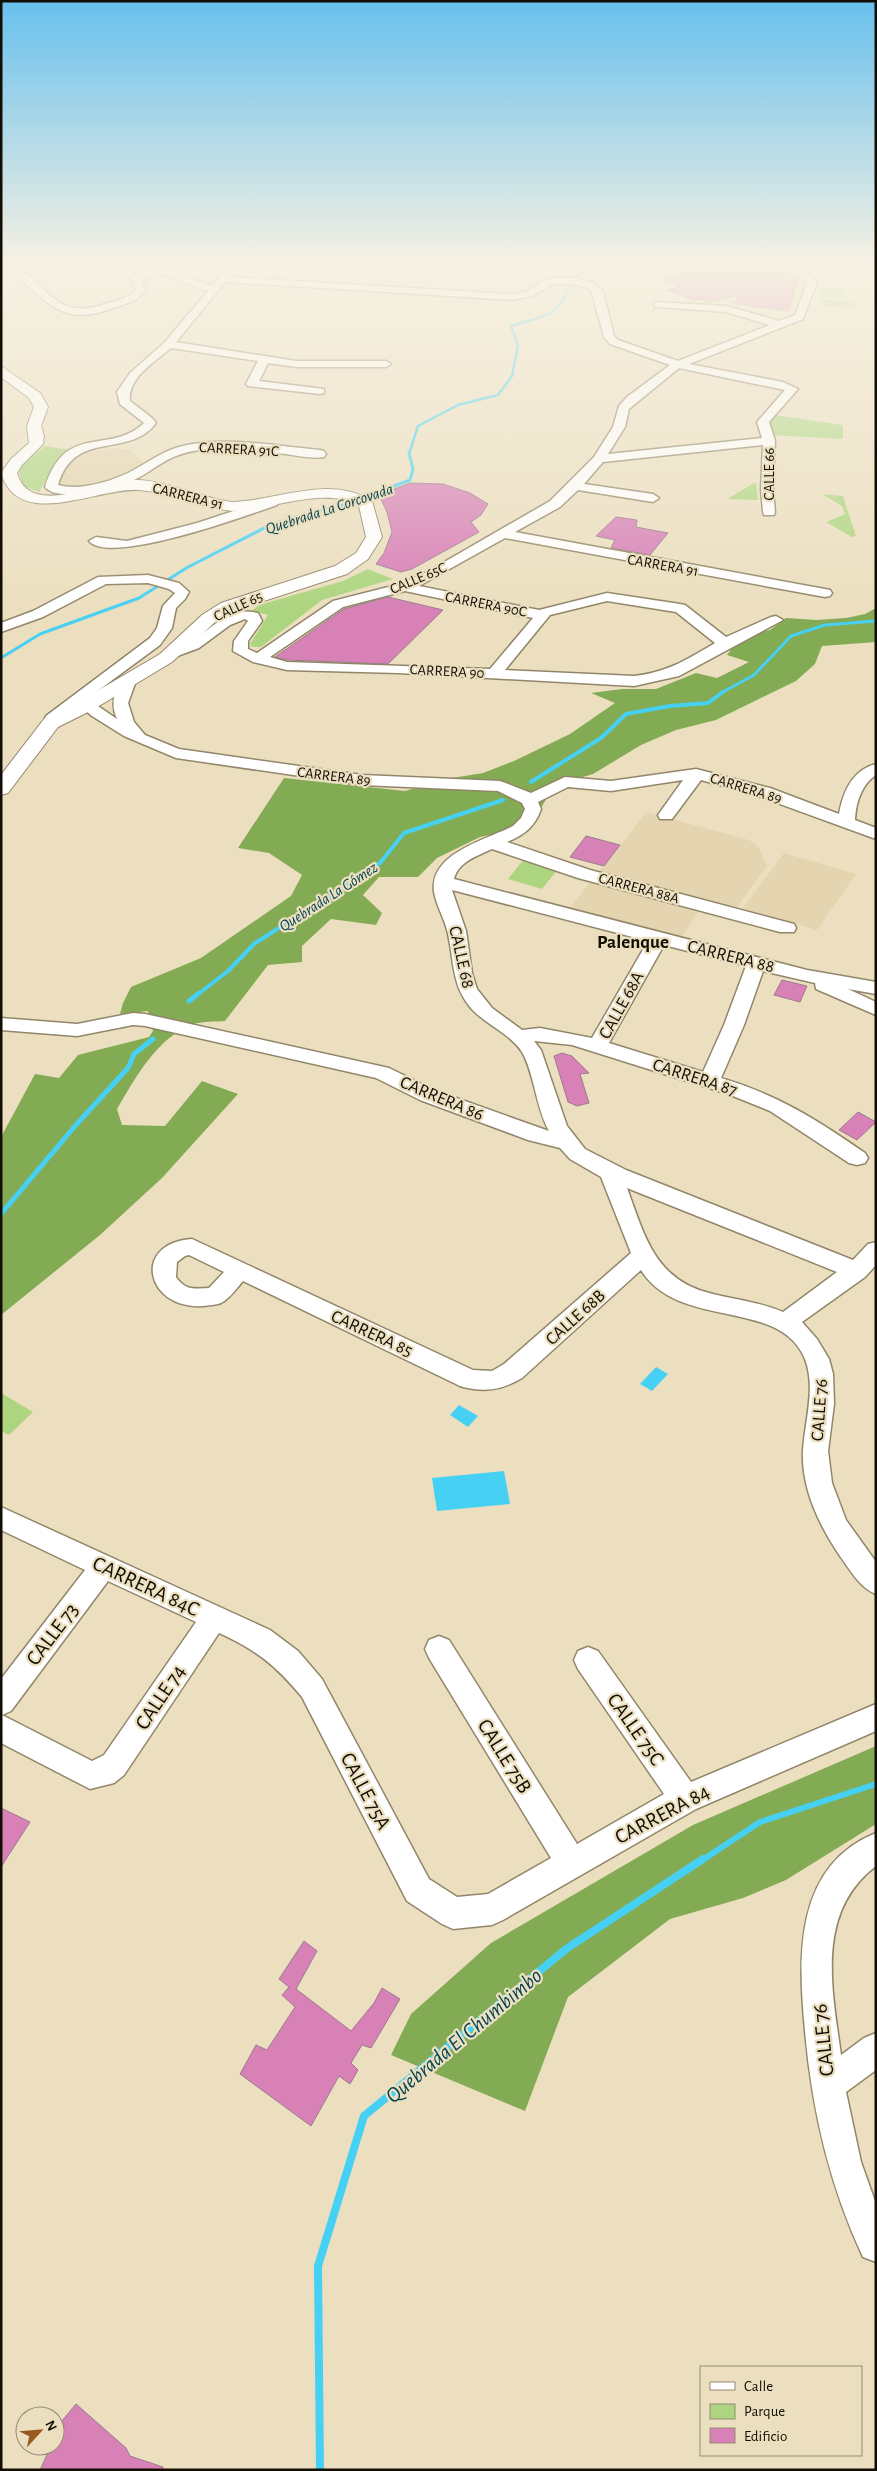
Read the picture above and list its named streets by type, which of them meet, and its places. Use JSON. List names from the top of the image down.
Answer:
{
  "streets": {
    "main road": ["CARRERA 91", "CALLE 65"],
    "street": [
      "CARRERA 91C",
      "CALLE 66",
      "CALLE 65C",
      "CARRERA 90C",
      "CARRERA 90",
      "CARRERA 89",
      "CARRERA 88A",
      "CARRERA 88",
      "CALLE 68",
      "CALLE 68A",
      "CARRERA 87",
      "CARRERA 86",
      "CALLE 68B",
      "CARRERA 85",
      "CALLE 76",
      "CARRERA 84C",
      "CALLE 73",
      "CALLE 74",
      "CALLE 75C",
      "CALLE 75B",
      "CALLE 75A",
      "CARRERA 84"
    ]
  },
  "crossings": [
    ["CARRERA 91C", "CARRERA 91"],
    ["CARRERA 91", "CALLE 65C"],
    ["CARRERA 91", "CALLE 65"],
    ["CALLE 65C", "CARRERA 90C"],
    ["CALLE 65C", "CARRERA 90"],
    ["CARRERA 90C", "CARRERA 90"],
    ["CALLE 65", "CARRERA 90"],
    ["CALLE 65", "CARRERA 89"],
    ["CARRERA 88", "CALLE 68"],
    ["CARRERA 88", "CALLE 68A"],
    ["CALLE 68", "CARRERA 87"],
    ["CALLE 68", "CARRERA 86"],
    ["CALLE 68A", "CARRERA 87"],
    ["CARRERA 86", "CALLE 76"],
    ["CALLE 68B", "CARRERA 85"],
    ["CALLE 68B", "CALLE 76"],
    ["CARRERA 84C", "CALLE 73"],
    ["CARRERA 84C", "CALLE 74"],
    ["CARRERA 84C", "CALLE 75A"],
    ["CALLE 75C", "CARRERA 84"],
    ["CALLE 75B", "CARRERA 84"],
    ["CALLE 75A", "CARRERA 84"]
  ],
  "districts": ["Palenque"],
  "water": ["Quebrada La Corcovada", "Quebrada La Gómez", "Quebrada El Chumbimbo"],
  "legend": ["Calle", "Parque", "Edificio"],
  "north": "top right"
}
